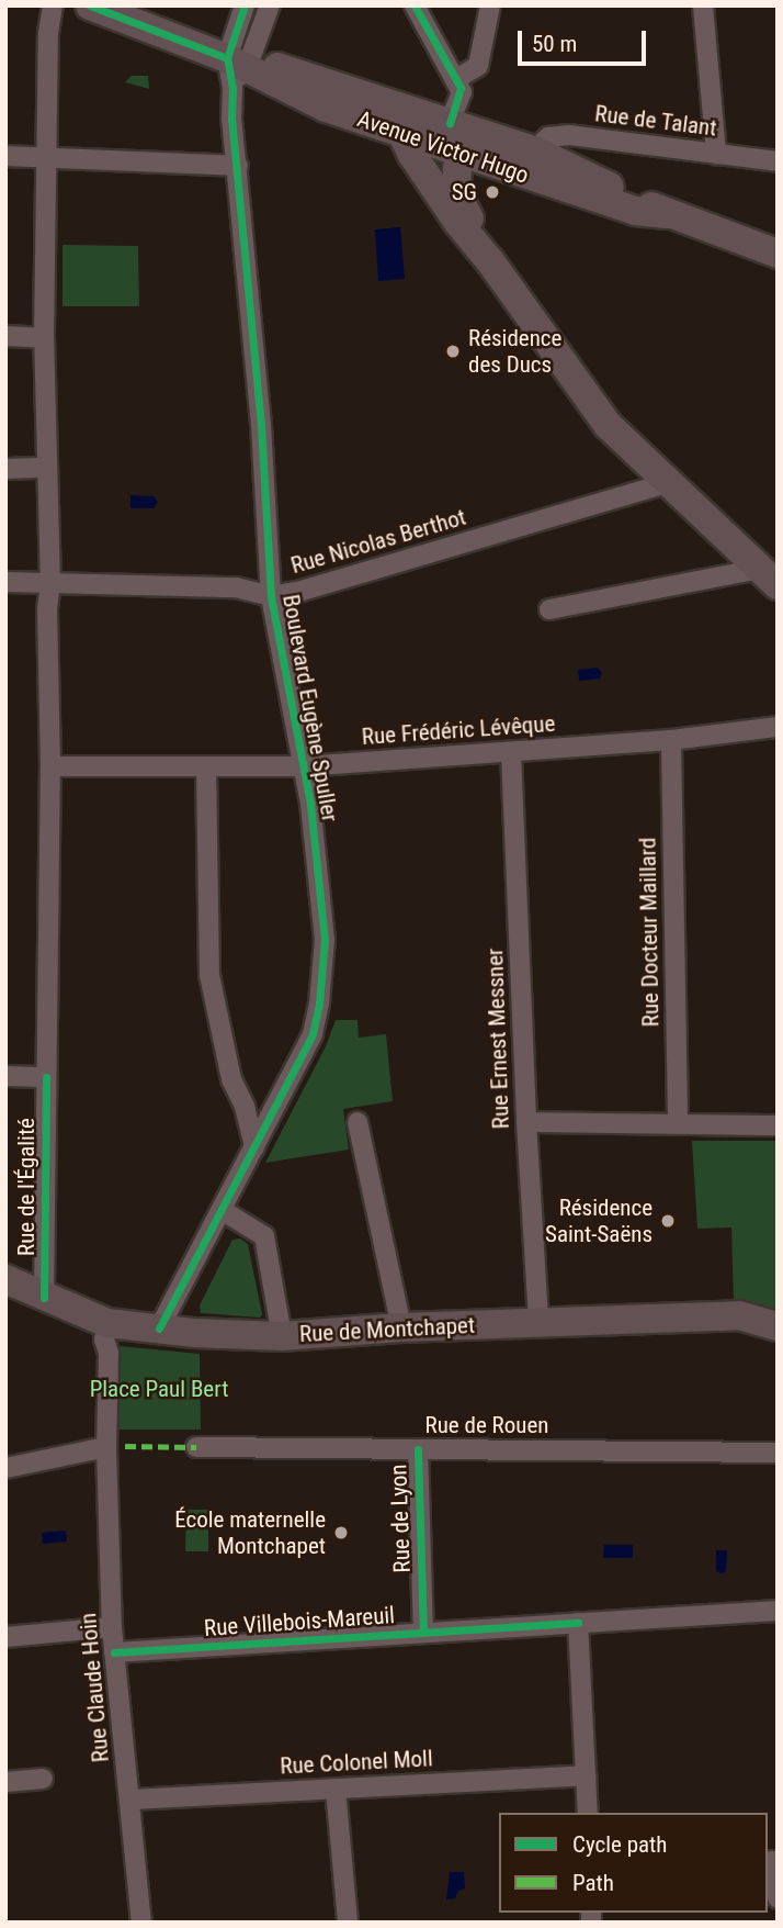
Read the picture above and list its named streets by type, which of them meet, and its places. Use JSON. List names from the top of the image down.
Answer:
{
  "streets": {
    "street": [
      "Rue de Talant",
      "Avenue Victor Hugo",
      "Rue Nicolas Berthot",
      "Boulevard Eugène Spuller",
      "Rue Frédéric Lévêque",
      "Rue Docteur Maillard",
      "Rue Ernest Messner",
      "Rue de l'Égalité",
      "Rue de Montchapet",
      "Rue de Rouen",
      "Rue de Lyon",
      "Rue Villebois-Mareuil",
      "Rue Claude Hoin",
      "Rue Colonel Moll"
    ]
  },
  "crossings": [
    ["Rue de Talant", "Avenue Victor Hugo"],
    ["Avenue Victor Hugo", "Boulevard Eugène Spuller"],
    ["Rue Nicolas Berthot", "Boulevard Eugène Spuller"],
    ["Rue Nicolas Berthot", "Rue de l'Égalité"],
    ["Boulevard Eugène Spuller", "Rue Frédéric Lévêque"],
    ["Boulevard Eugène Spuller", "Rue de Montchapet"],
    ["Rue Frédéric Lévêque", "Rue Docteur Maillard"],
    ["Rue Frédéric Lévêque", "Rue Ernest Messner"],
    ["Rue Frédéric Lévêque", "Rue de l'Égalité"],
    ["Rue Ernest Messner", "Rue de Montchapet"],
    ["Rue de l'Égalité", "Rue de Montchapet"],
    ["Rue de Rouen", "Rue de Lyon"],
    ["Rue de Lyon", "Rue Villebois-Mareuil"],
    ["Rue Villebois-Mareuil", "Rue Claude Hoin"],
    ["Rue Claude Hoin", "Rue Colonel Moll"]
  ],
  "parks": ["Place Paul Bert"],
  "places": [
    "SG",
    "Résidence des Ducs",
    "Résidence Saint-Saëns",
    "École maternelle Montchapet"
  ],
  "legend": ["Cycle path", "Path"],
  "scale_bar": "50 m"
}
